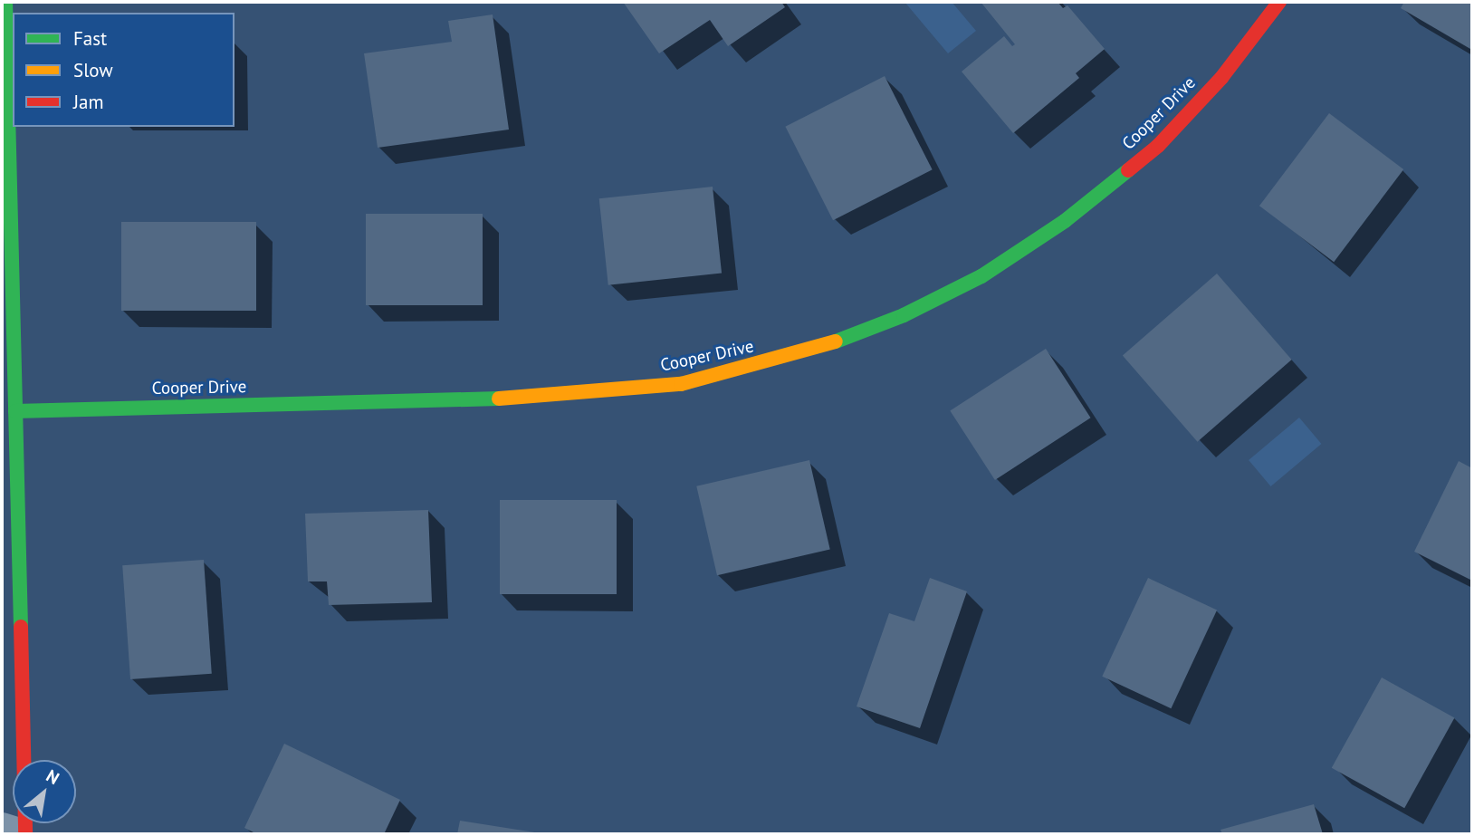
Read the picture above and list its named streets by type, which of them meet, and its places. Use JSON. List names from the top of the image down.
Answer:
{
  "streets": {
    "street": ["Cooper Drive"]
  },
  "legend": ["Fast", "Slow", "Jam"],
  "north": "top right"
}
